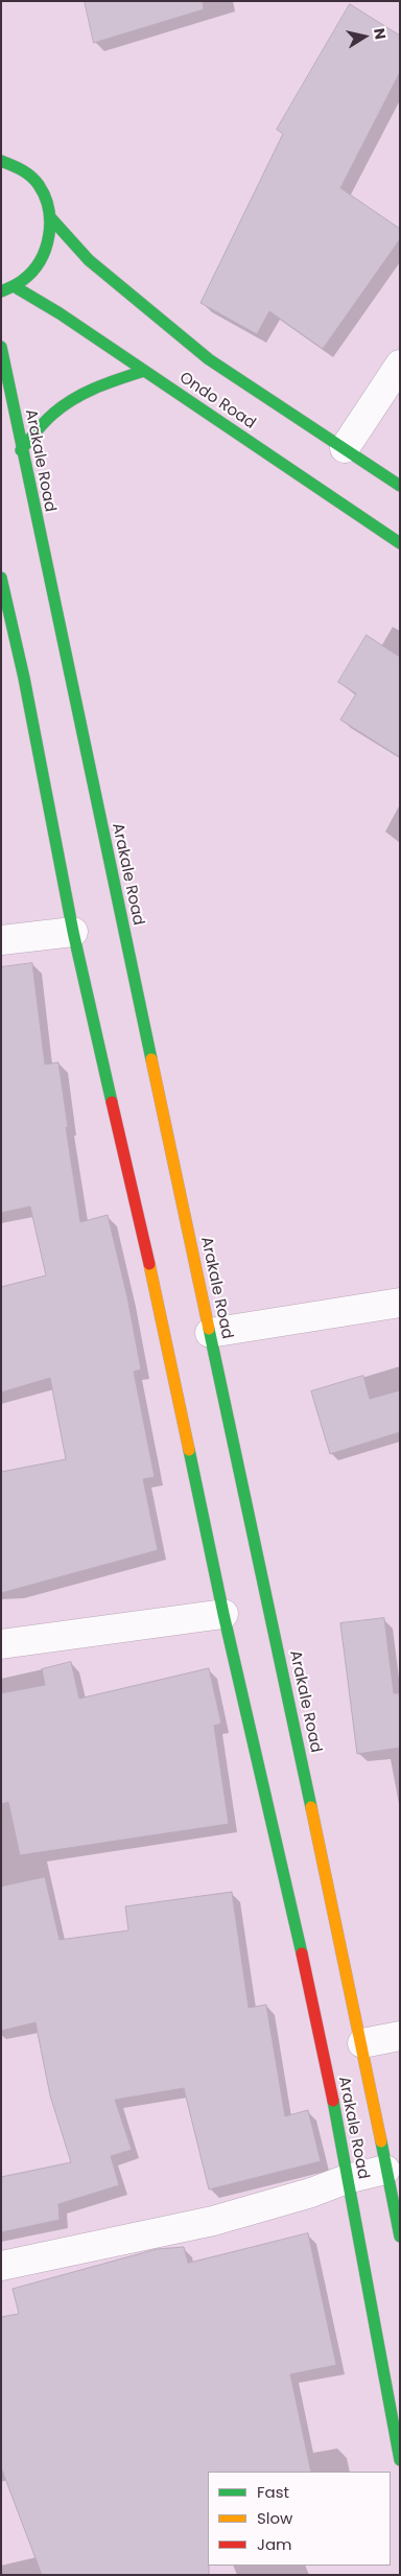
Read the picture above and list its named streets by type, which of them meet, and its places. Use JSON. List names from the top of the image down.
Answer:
{
  "streets": {
    "main road": ["Ondo Road", "Arakale Road"]
  },
  "legend": ["Fast", "Slow", "Jam"],
  "north": "right"
}
